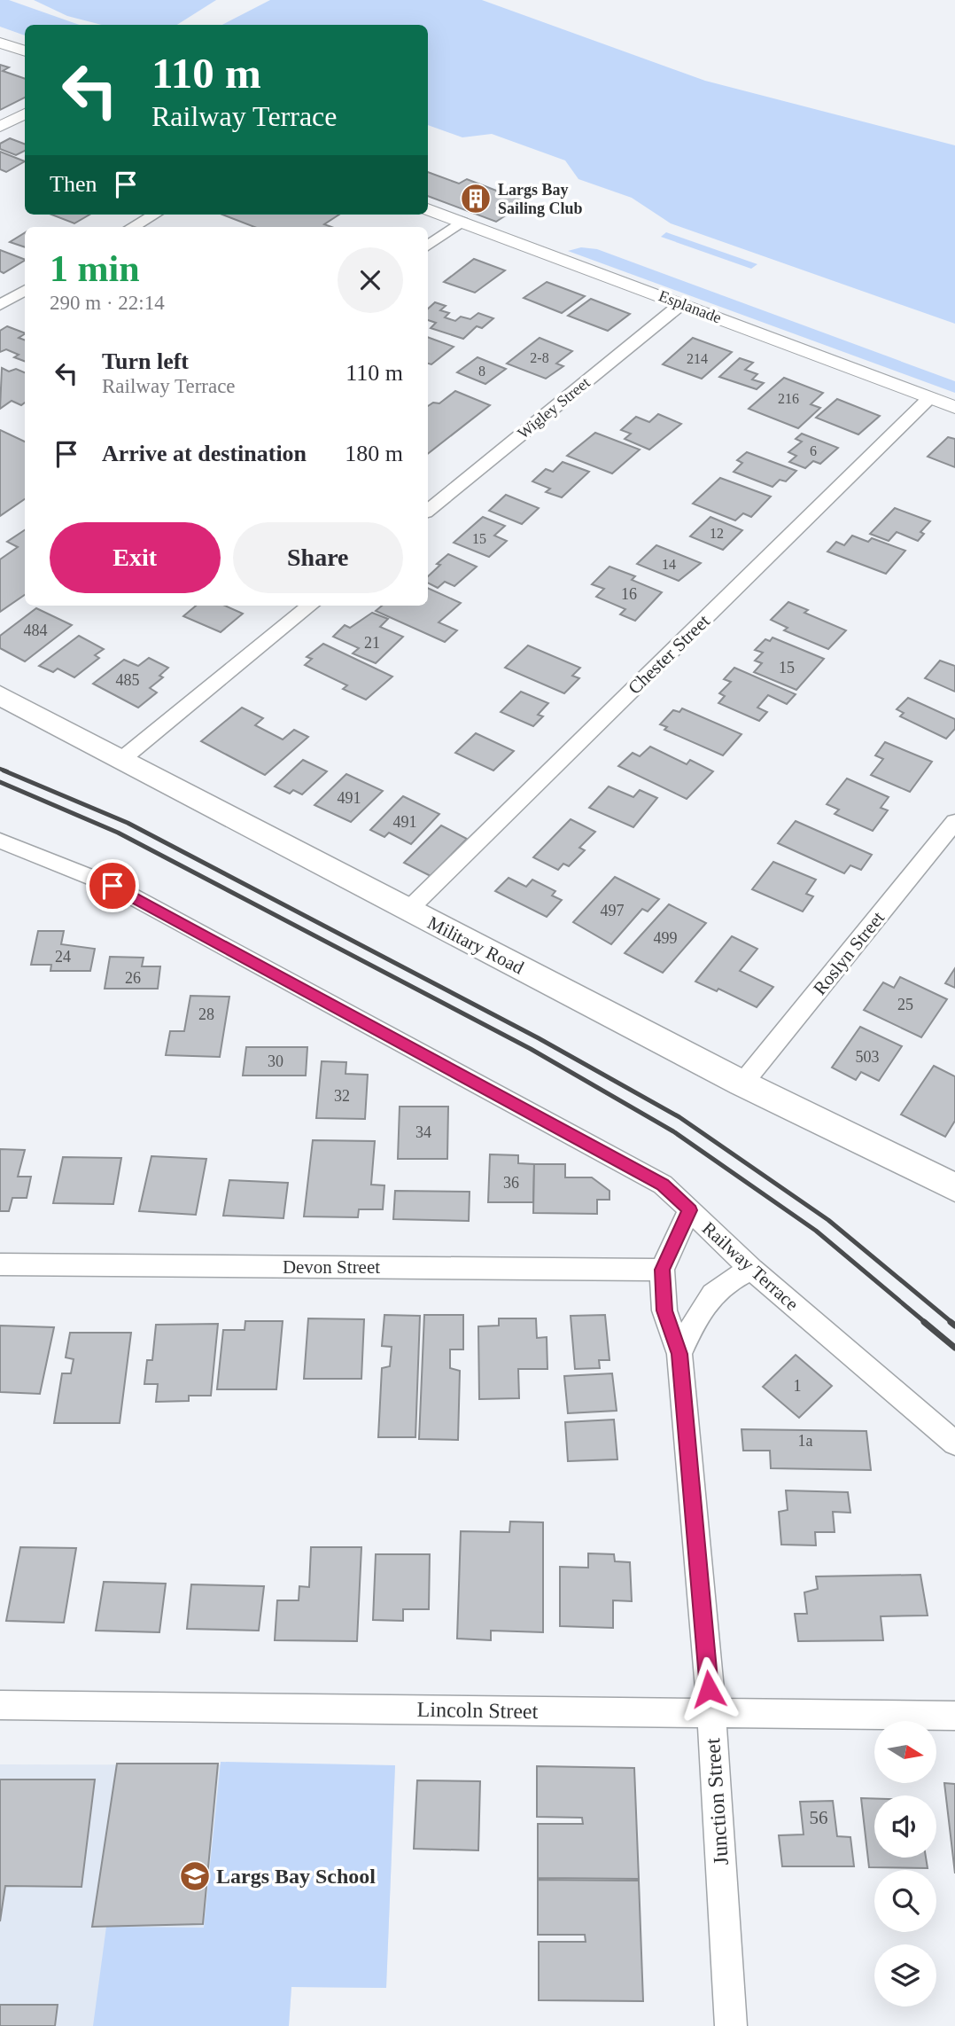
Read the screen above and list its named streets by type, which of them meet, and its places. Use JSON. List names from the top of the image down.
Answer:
{
  "streets": {
    "main road": ["Military Road"],
    "street": [
      "Esplanade",
      "Wigley Street",
      "Chester Street",
      "Roslyn Street",
      "Railway Terrace",
      "Devon Street",
      "Lincoln Street",
      "Junction Street"
    ]
  },
  "crossings": [
    ["Esplanade", "Wigley Street"],
    ["Esplanade", "Chester Street"],
    ["Chester Street", "Military Road"],
    ["Military Road", "Roslyn Street"],
    ["Railway Terrace", "Junction Street"],
    ["Devon Street", "Junction Street"],
    ["Lincoln Street", "Junction Street"]
  ],
  "places": {
    "building": ["Largs Bay Sailing Club"],
    "school or university": ["Largs Bay School"]
  },
  "house_numbers": [
    "2-8",
    "214",
    "8",
    "216",
    "6",
    "12",
    "15",
    "14",
    "16",
    "484",
    "21",
    "15",
    "485",
    "491",
    "491",
    "497",
    "499",
    "24",
    "26",
    "25",
    "28",
    "503",
    "30",
    "32",
    "34",
    "36",
    "1",
    "1a",
    "56"
  ],
  "north": "right",
  "page": {
    "turn": ["110 m", "Railway Terrace"],
    "then": "Then",
    "heading": ["1 min", "290 m · 22:14"],
    "list": [
      {
        "name": "Turn left",
        "note": "Railway Terrace",
        "value": "110 m"
      },
      {
        "name": "Arrive at destination",
        "value": "180 m"
      }
    ],
    "buttons": ["Exit", "Share"]
  }
}
